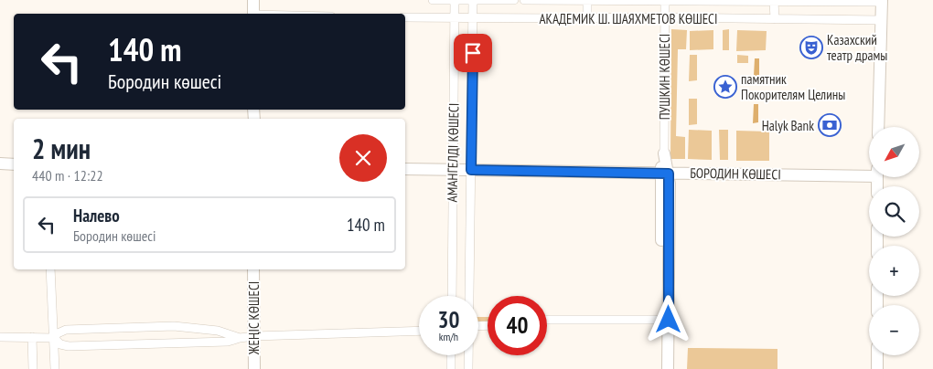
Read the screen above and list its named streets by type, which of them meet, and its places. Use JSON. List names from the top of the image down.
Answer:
{
  "streets": {
    "street": [
      "АКАДЕМИК Ш. ШАЯХМЕТОВ КӨШЕСІ",
      "ПУШКИН КӨШЕСІ",
      "АМАНГЕЛДІ КӨШЕСІ",
      "БОРОДИН КӨШЕСІ",
      "ЖЕҢІС КӨШЕСІ"
    ]
  },
  "crossings": [
    ["АКАДЕМИК Ш. ШАЯХМЕТОВ КӨШЕСІ", "ПУШКИН КӨШЕСІ"],
    ["АКАДЕМИК Ш. ШАЯХМЕТОВ КӨШЕСІ", "АМАНГЕЛДІ КӨШЕСІ"],
    ["ПУШКИН КӨШЕСІ", "БОРОДИН КӨШЕСІ"],
    ["АМАНГЕЛДІ КӨШЕСІ", "БОРОДИН КӨШЕСІ"]
  ],
  "places": {
    "theatre": ["Казахский театр драмы"],
    "place": ["памятник Покорителям Целины"],
    "bank": ["Halyk Bank"]
  },
  "north": "bottom left",
  "page": {
    "turn": ["140 m", "Бородин көшесі"],
    "heading": ["2 мин", "440 m · 12:22"],
    "map_buttons": ["+", "−"],
    "list": [
      {
        "name": "Налево",
        "note": "Бородин көшесі",
        "value": "140 m"
      }
    ],
    "speed": "30 km/h",
    "limit": "40"
  }
}
